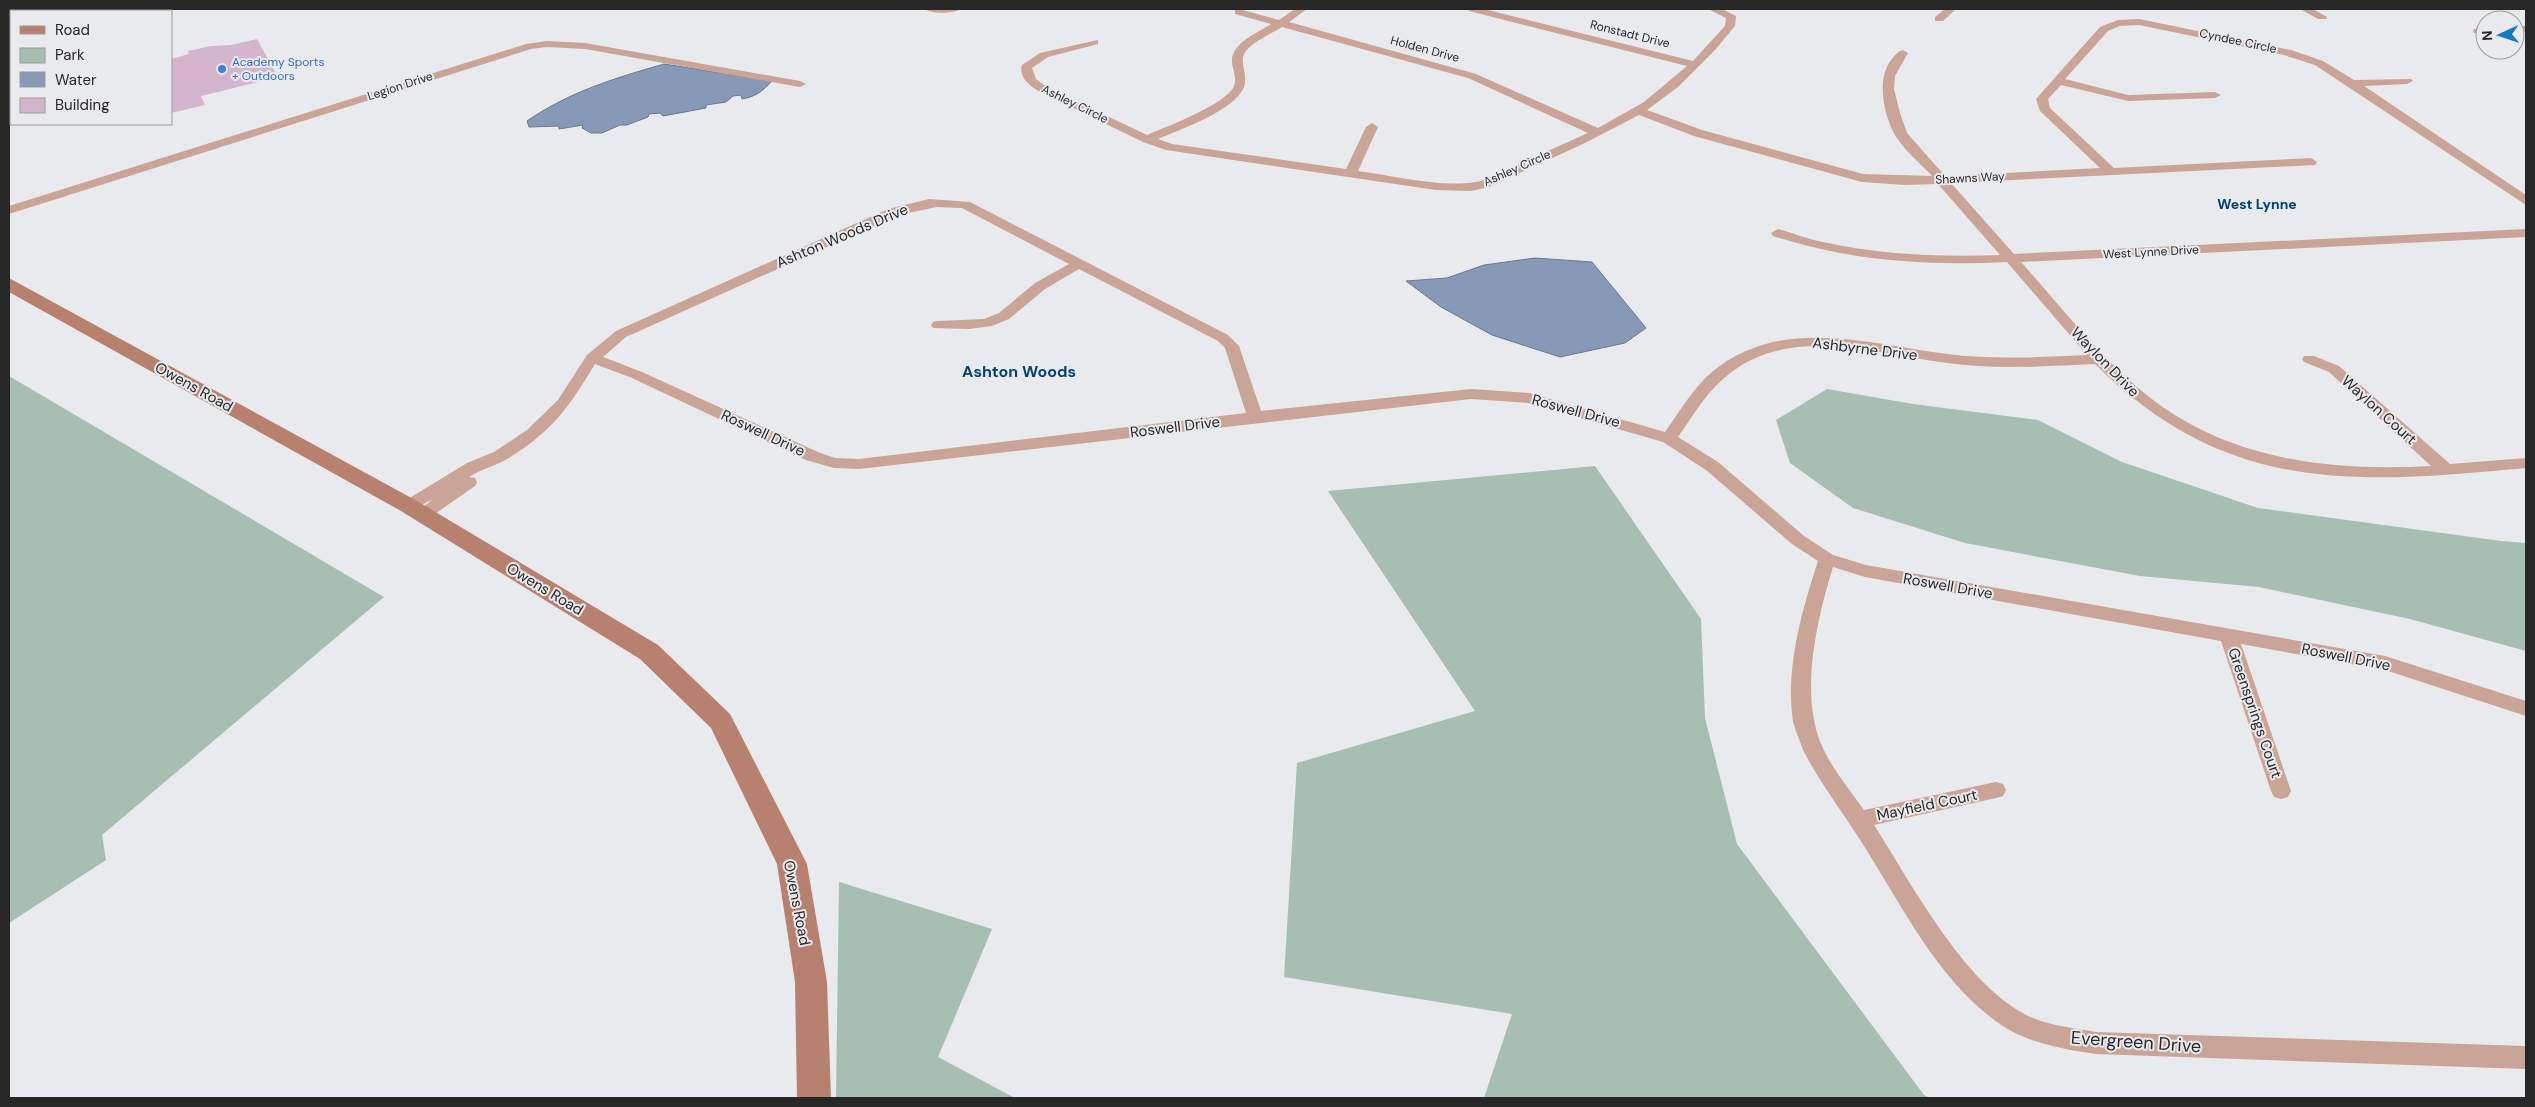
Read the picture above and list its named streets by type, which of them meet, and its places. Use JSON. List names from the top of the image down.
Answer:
{
  "streets": {
    "street": [
      "Ronstadt Drive",
      "Cyndee Circle",
      "Holden Drive",
      "Legion Drive",
      "Ashley Circle",
      "Shawns Way",
      "Ashton Woods Drive",
      "West Lynne Drive",
      "Ashbyrne Drive",
      "Waylon Drive",
      "Owens Road",
      "Waylon Court",
      "Roswell Drive",
      "Greensprings Court",
      "Mayfield Court",
      "Evergreen Drive"
    ]
  },
  "crossings": [
    ["Ronstadt Drive", "Ashley Circle"],
    ["Cyndee Circle", "Shawns Way"],
    ["Holden Drive", "Ashley Circle"],
    ["Ashley Circle", "Shawns Way"],
    ["Shawns Way", "Waylon Drive"],
    ["Ashton Woods Drive", "Owens Road"],
    ["Ashton Woods Drive", "Roswell Drive"],
    ["West Lynne Drive", "Waylon Drive"],
    ["Ashbyrne Drive", "Waylon Drive"],
    ["Ashbyrne Drive", "Roswell Drive"],
    ["Waylon Drive", "Waylon Court"],
    ["Roswell Drive", "Greensprings Court"],
    ["Roswell Drive", "Evergreen Drive"],
    ["Mayfield Court", "Evergreen Drive"]
  ],
  "districts": ["West Lynne", "Ashton Woods"],
  "places": ["Academy Sports + Outdoors"],
  "legend": [
    "Road",
    "Park",
    "Water",
    "Building"
  ],
  "north": "left"
}
